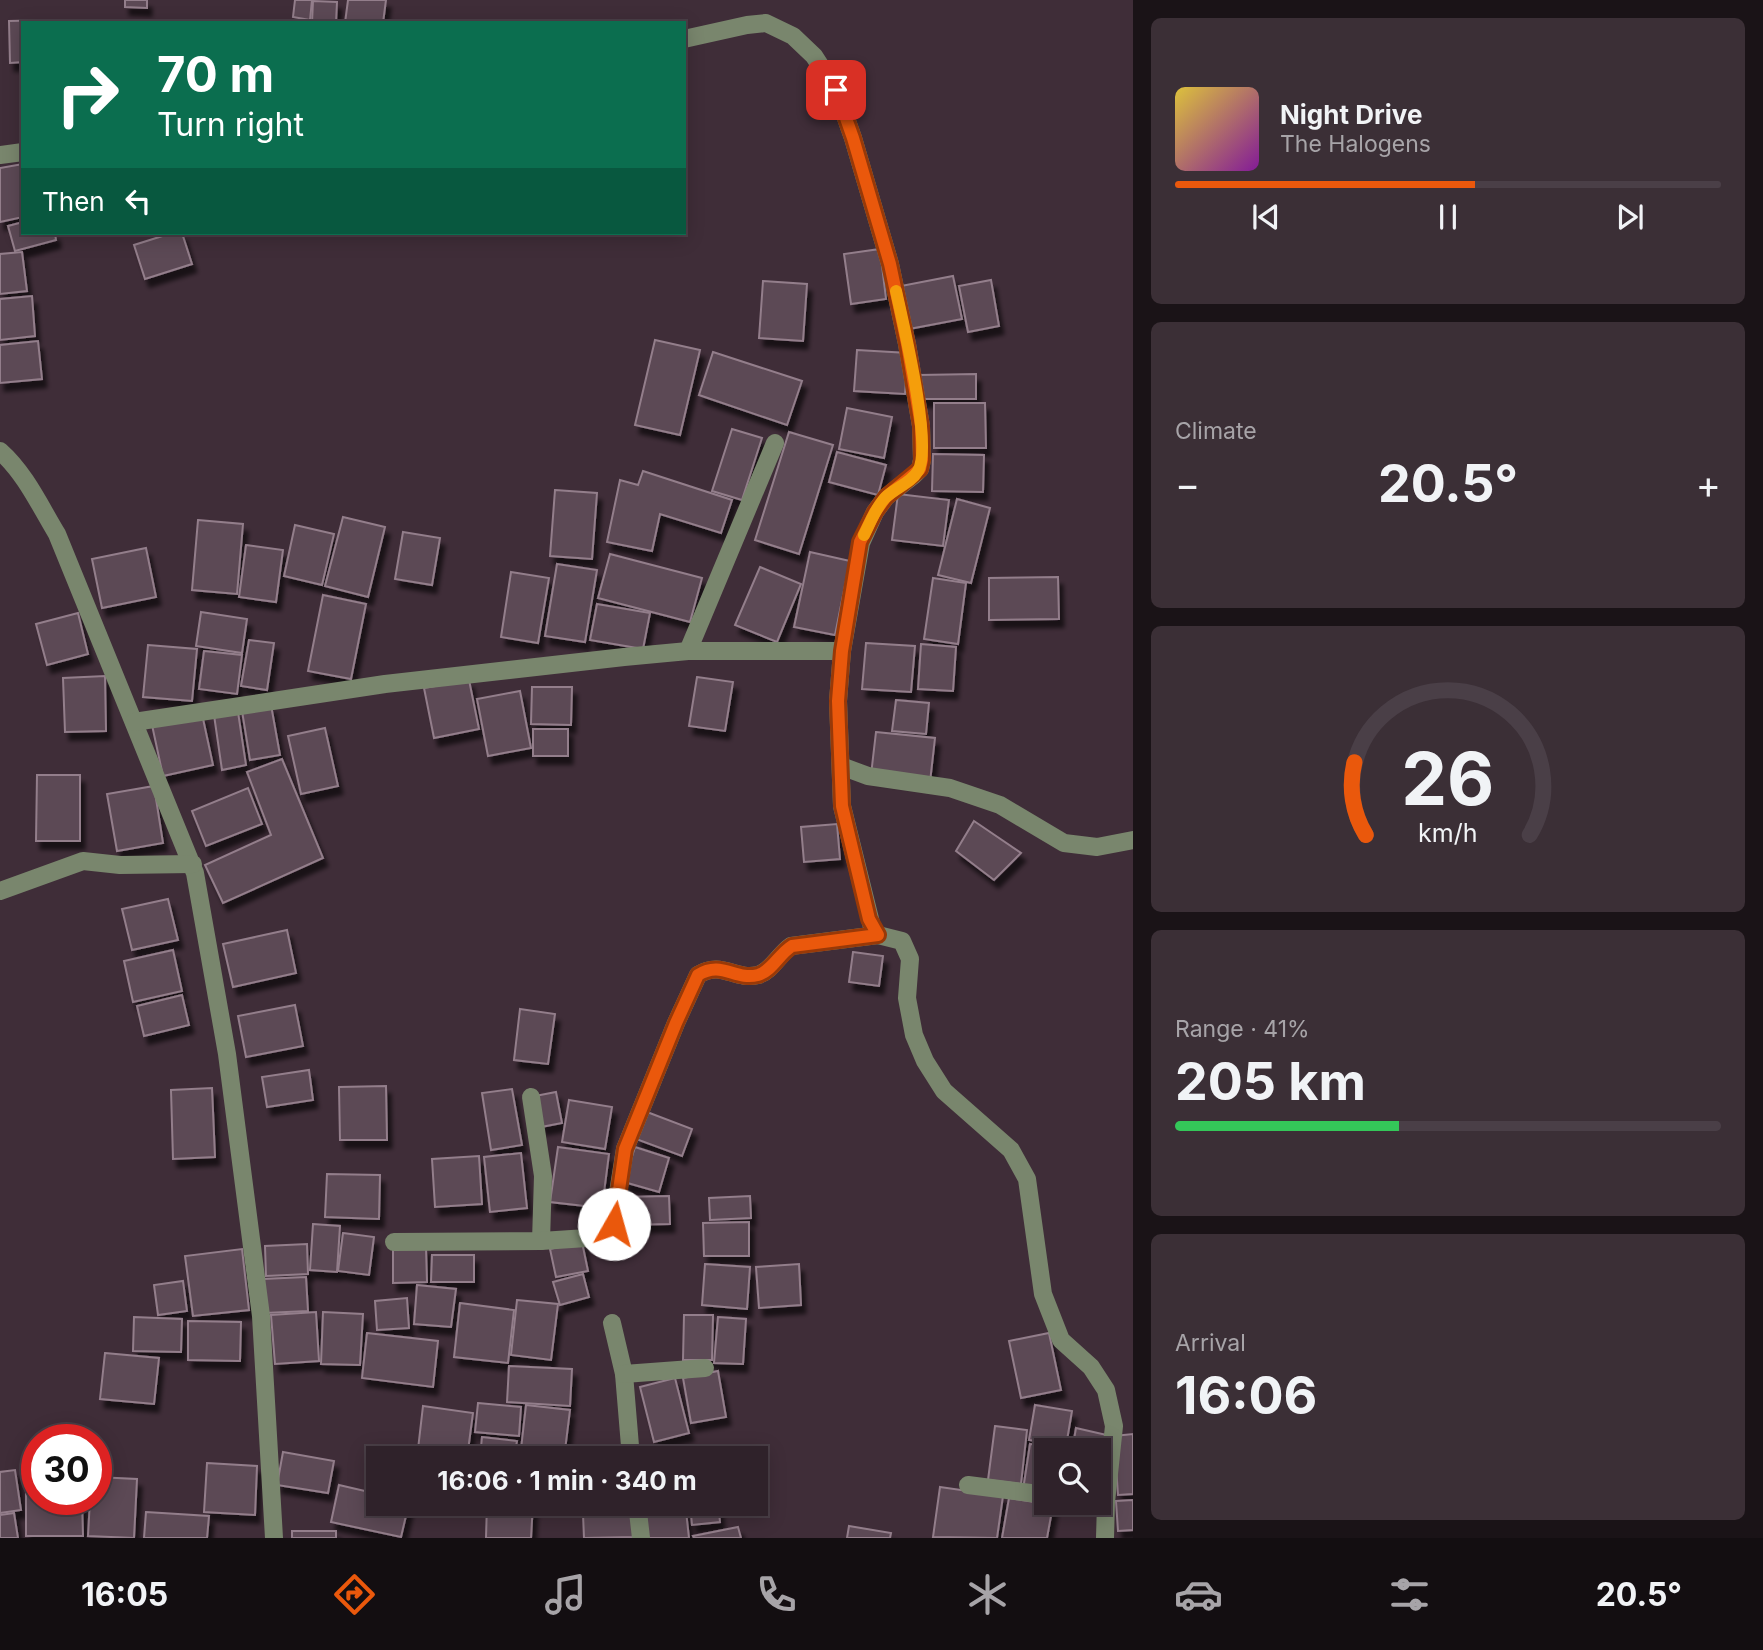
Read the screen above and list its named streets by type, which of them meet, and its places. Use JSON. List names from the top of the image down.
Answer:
{
  "page": {
    "turn": ["70 m", "Turn right"],
    "song": ["Night Drive", "The Halogens"],
    "then": "Then",
    "tile": [
      "Climate",
      ["Range · 41%", "205 km"],
      ["Arrival", "16:06"]
    ],
    "heat": ["−", "20.5°", "+"],
    "limit": "30",
    "trip": "16:06 · 1 min · 340 m",
    "tabs": ["16:05", "20.5°"],
    "gauge": ["26", "km/h"]
  }
}
